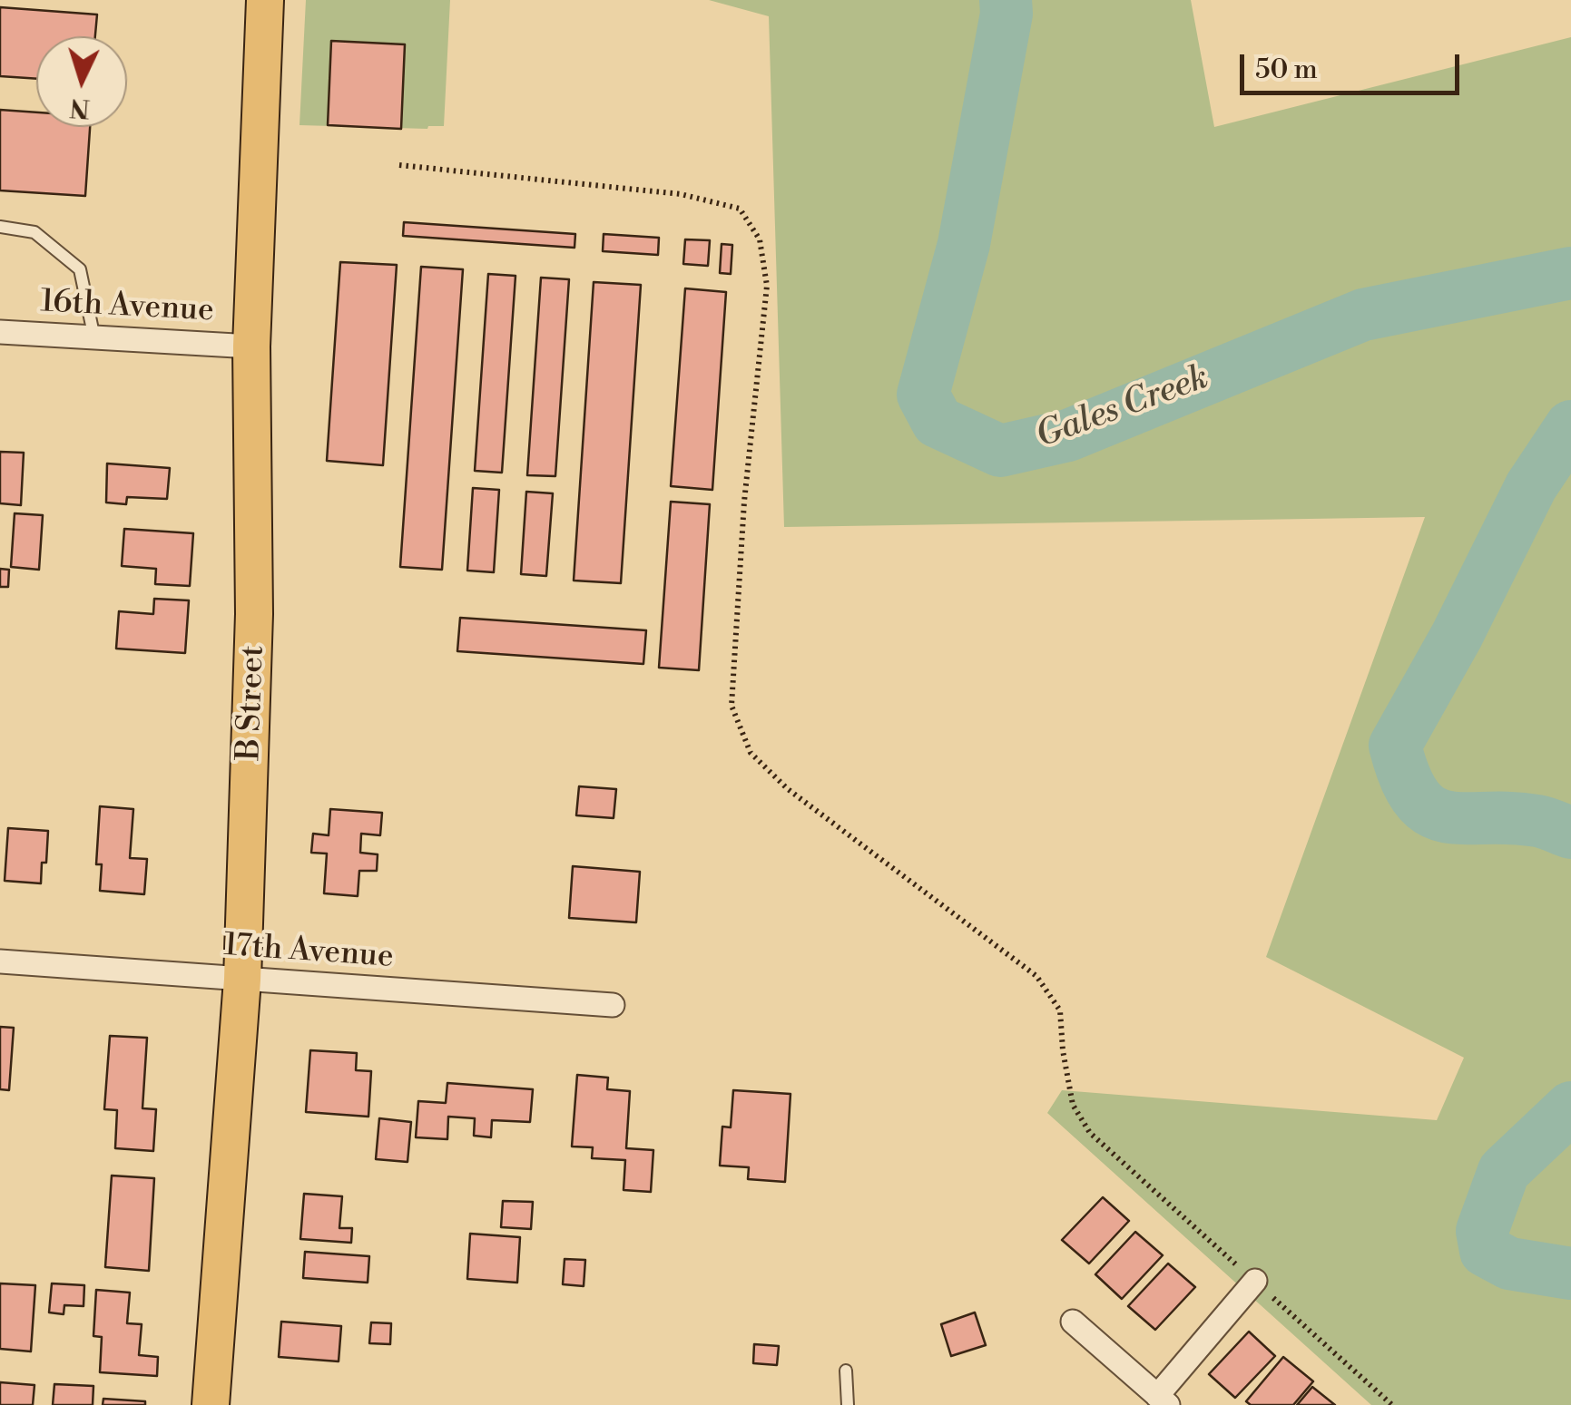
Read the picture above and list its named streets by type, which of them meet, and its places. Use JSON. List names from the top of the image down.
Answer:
{
  "streets": {
    "main road": ["B Street"],
    "street": ["16th Avenue", "17th Avenue"]
  },
  "crossings": [
    ["16th Avenue", "B Street"],
    ["B Street", "17th Avenue"]
  ],
  "water": ["Gales Creek"],
  "scale_bar": "50 m",
  "north": "bottom"
}
